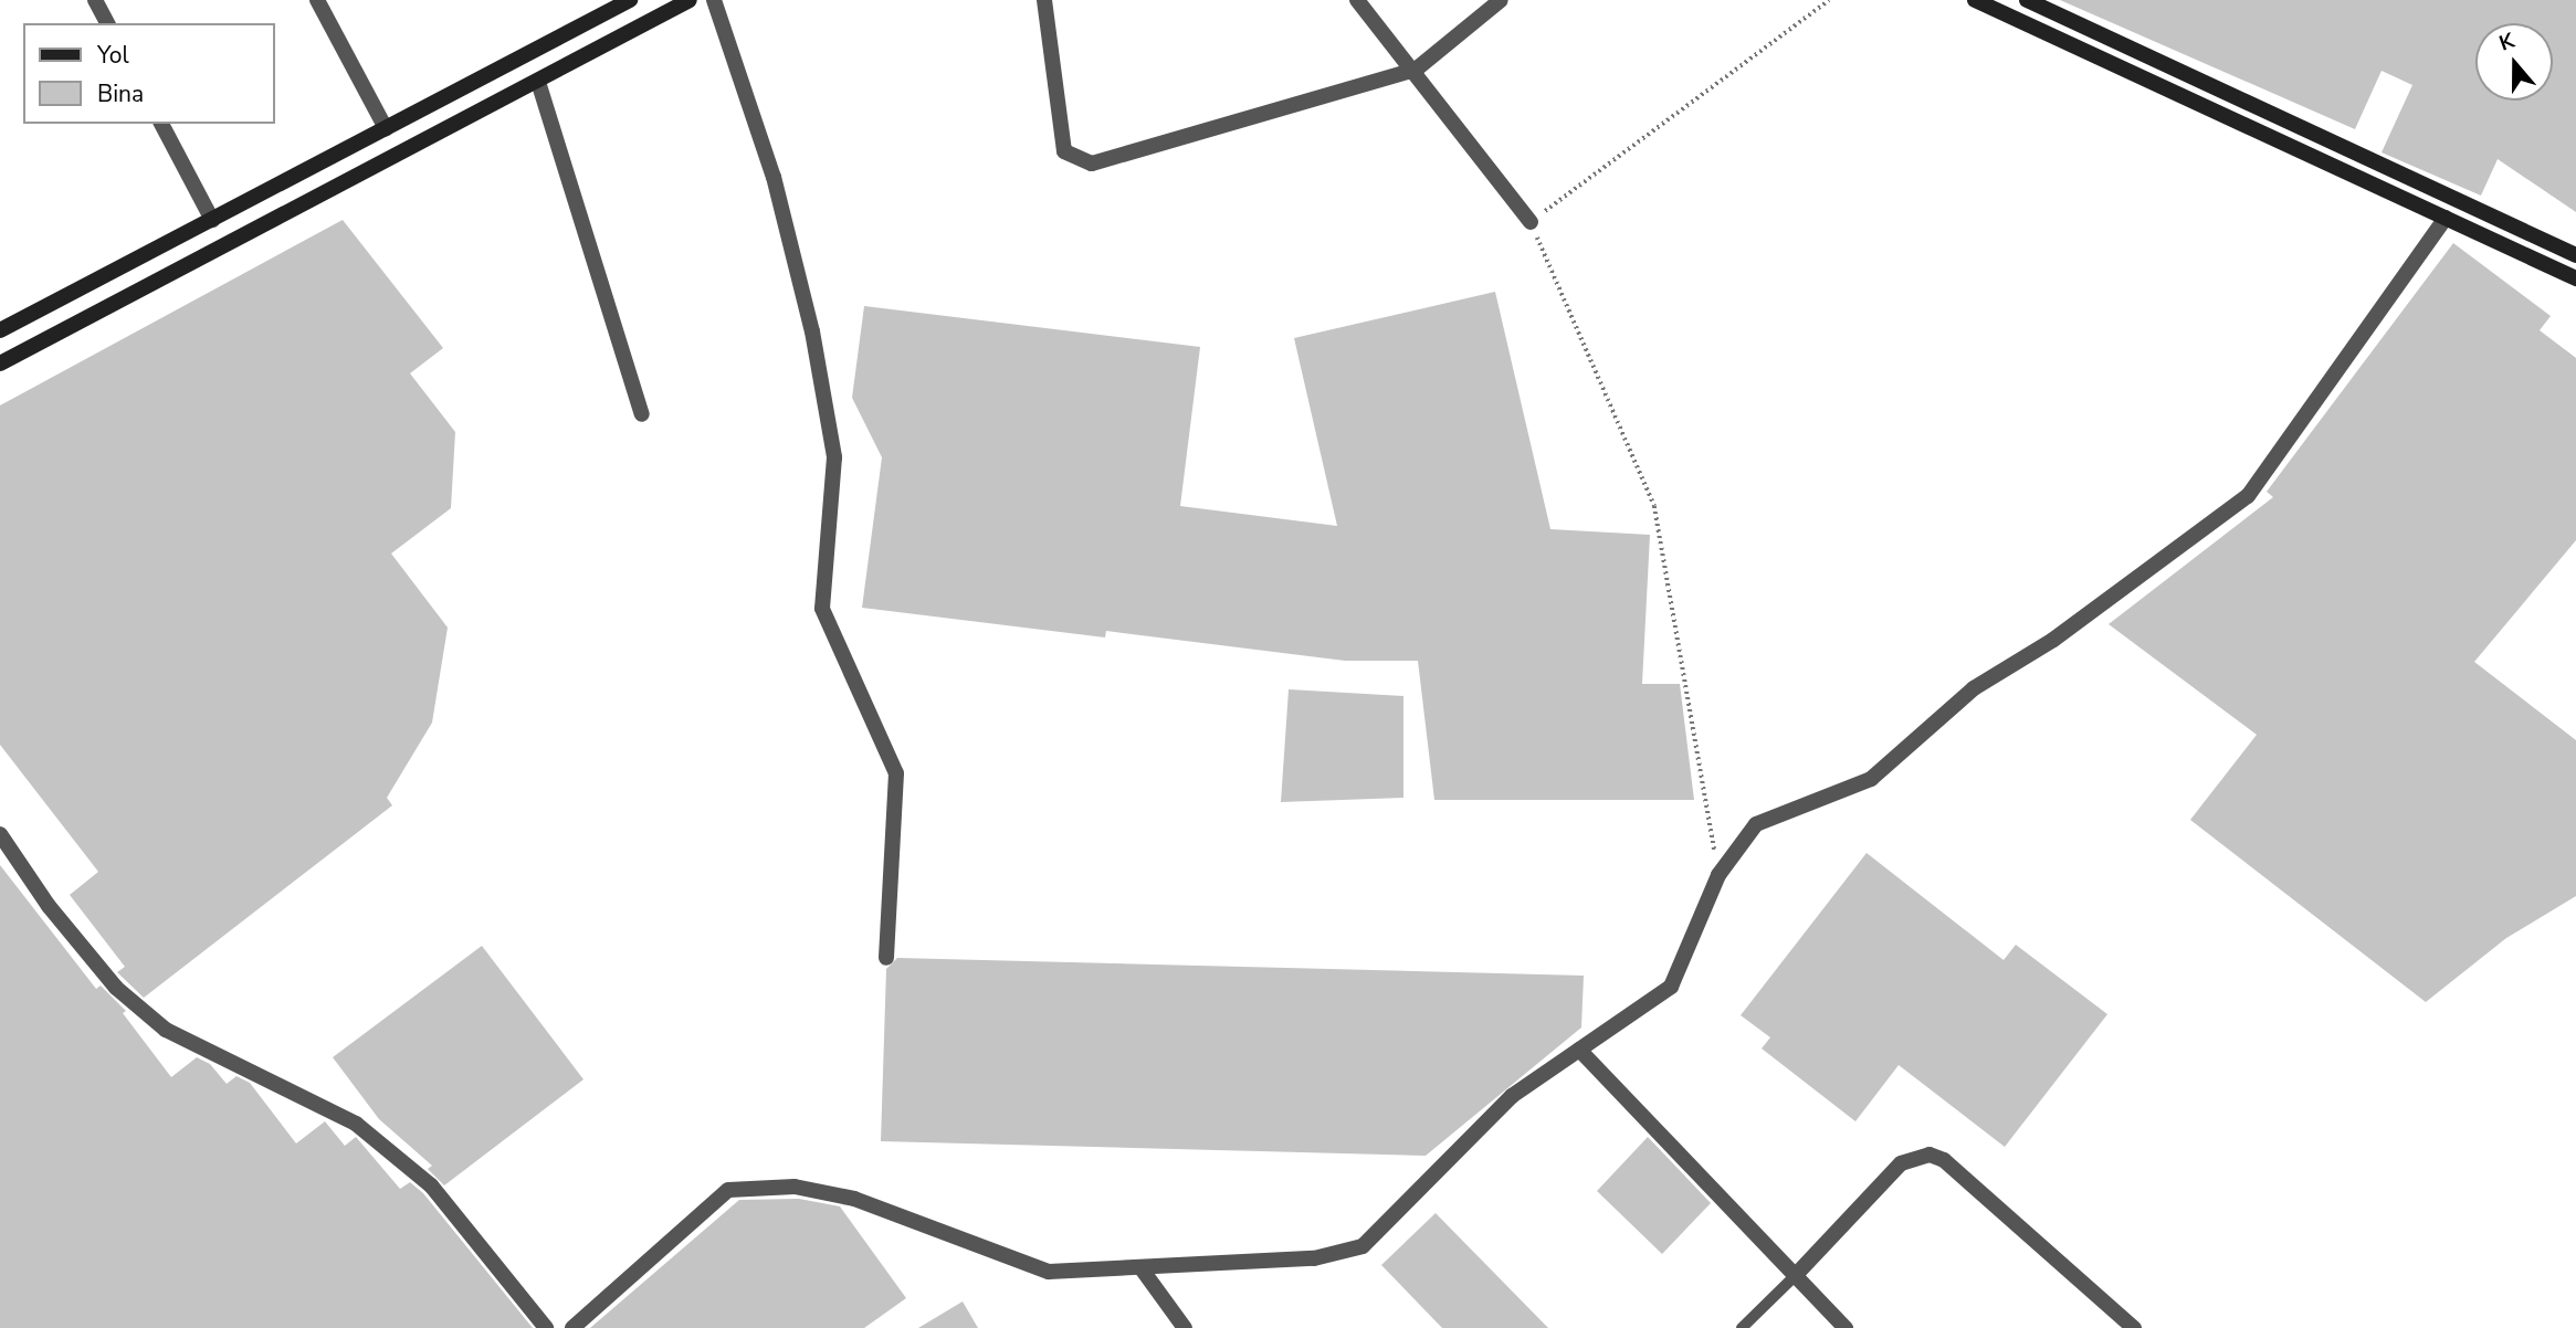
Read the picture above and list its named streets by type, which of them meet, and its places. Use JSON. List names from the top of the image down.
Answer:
{
  "legend": ["Yol", "Bina"],
  "north": "top"
}
